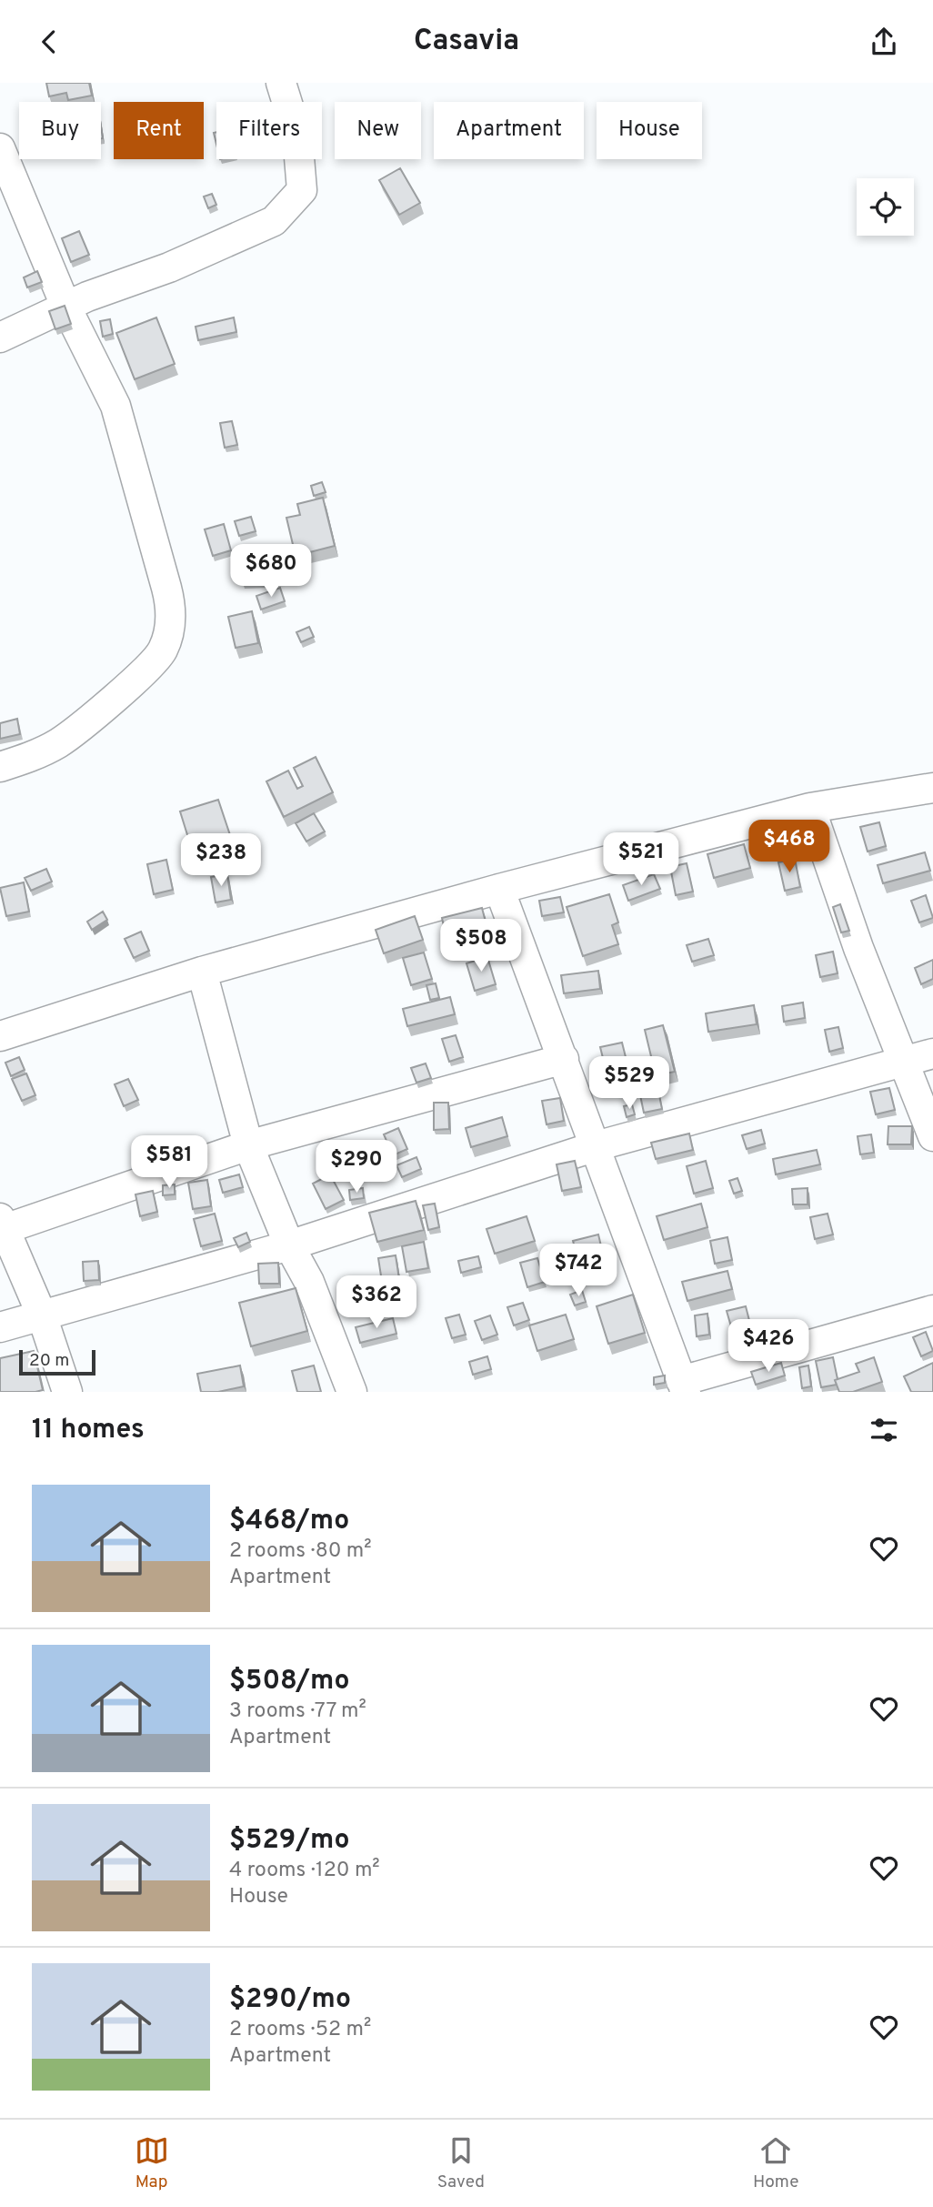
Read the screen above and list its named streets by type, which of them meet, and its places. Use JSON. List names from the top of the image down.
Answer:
{
  "scale_bar": "20 m",
  "page": {
    "header": "Casavia",
    "chip": [
      "Buy",
      "Rent",
      "Filters",
      "New",
      "Apartment",
      "House"
    ],
    "price": [
      "$680",
      "$468",
      "$521",
      "$238",
      "$508",
      "$529",
      "$581",
      "$290",
      "$742",
      "$362",
      "$426"
    ],
    "scale": "20 m",
    "heading": "11 homes",
    "list": [
      {
        "name": "$468/mo",
        "note": "2 rooms · 80 m² · Apartment"
      },
      {
        "name": "$508/mo",
        "note": "3 rooms · 77 m² · Apartment"
      },
      {
        "name": "$529/mo",
        "note": "4 rooms · 120 m² · House"
      },
      {
        "name": "$290/mo",
        "note": "2 rooms · 52 m² · Apartment"
      }
    ],
    "tabs": ["Map", "Saved", "Home"]
  }
}
